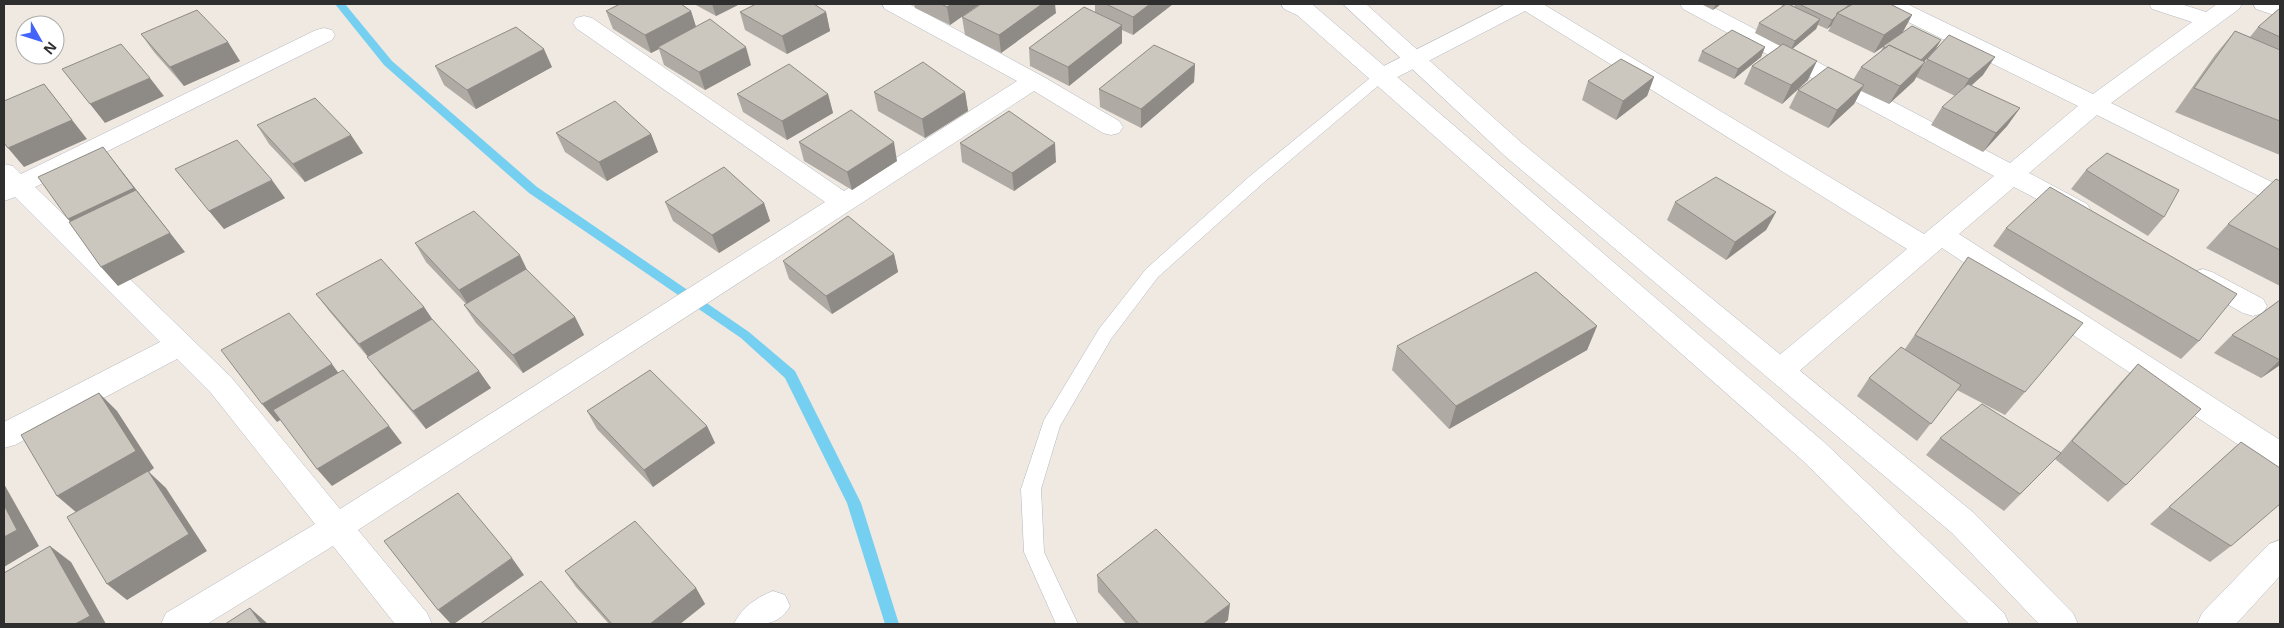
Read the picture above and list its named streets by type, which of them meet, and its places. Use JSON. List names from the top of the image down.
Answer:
{
  "north": "bottom right"
}
